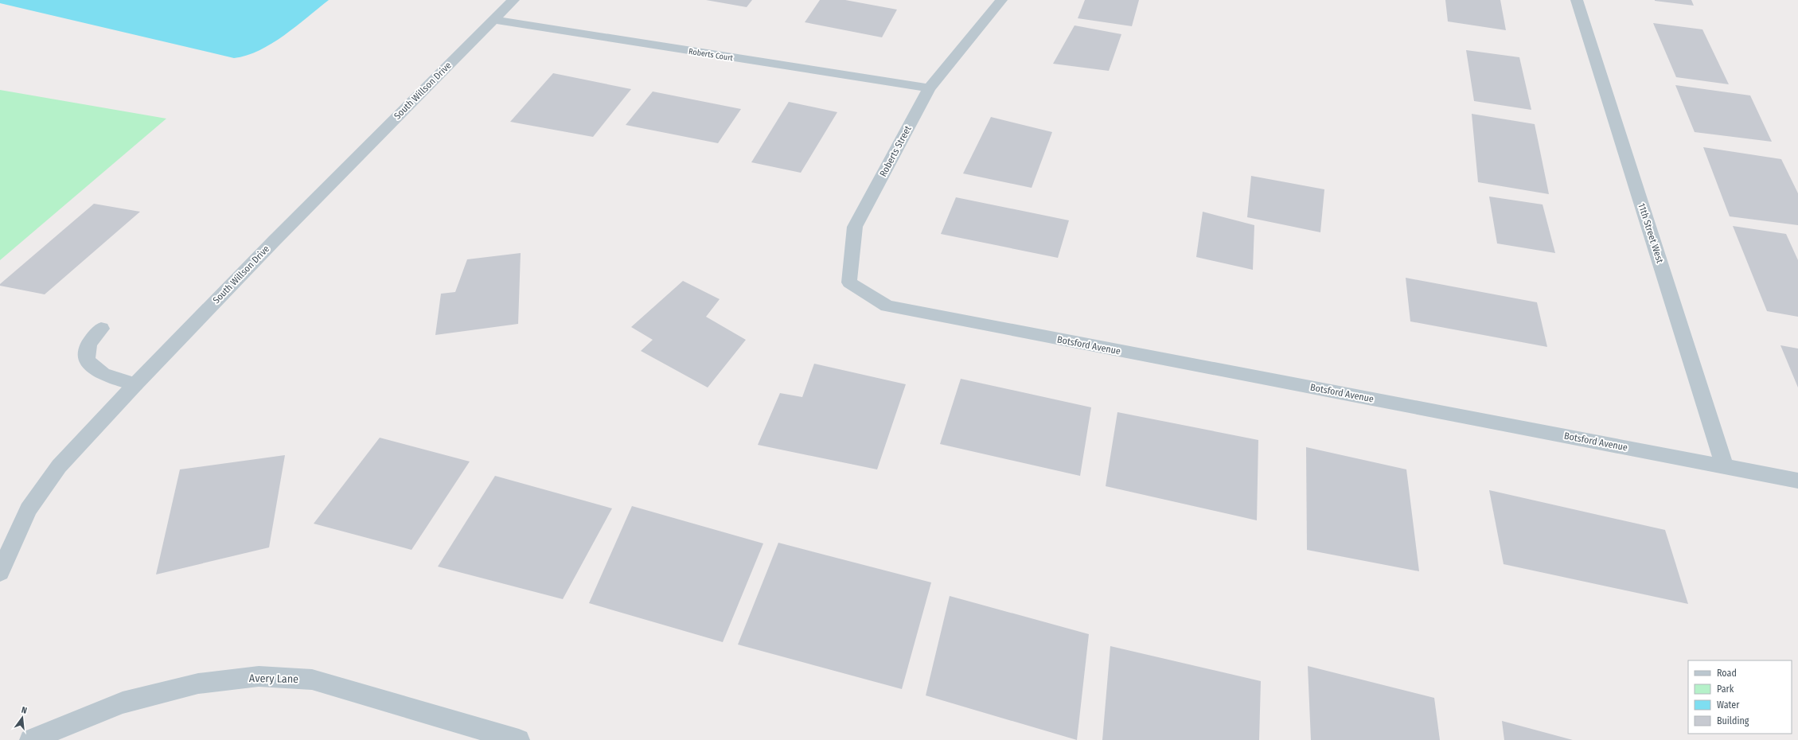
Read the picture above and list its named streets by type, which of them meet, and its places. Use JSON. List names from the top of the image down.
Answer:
{
  "streets": {
    "street": [
      "Roberts Court",
      "South Willson Drive",
      "Roberts Street",
      "11th Street West",
      "Botsford Avenue",
      "Avery Lane"
    ]
  },
  "crossings": [
    ["Roberts Court", "South Willson Drive"],
    ["Roberts Court", "Roberts Street"],
    ["Roberts Street", "Botsford Avenue"],
    ["11th Street West", "Botsford Avenue"]
  ],
  "legend": [
    "Road",
    "Park",
    "Water",
    "Building"
  ],
  "north": "top"
}
